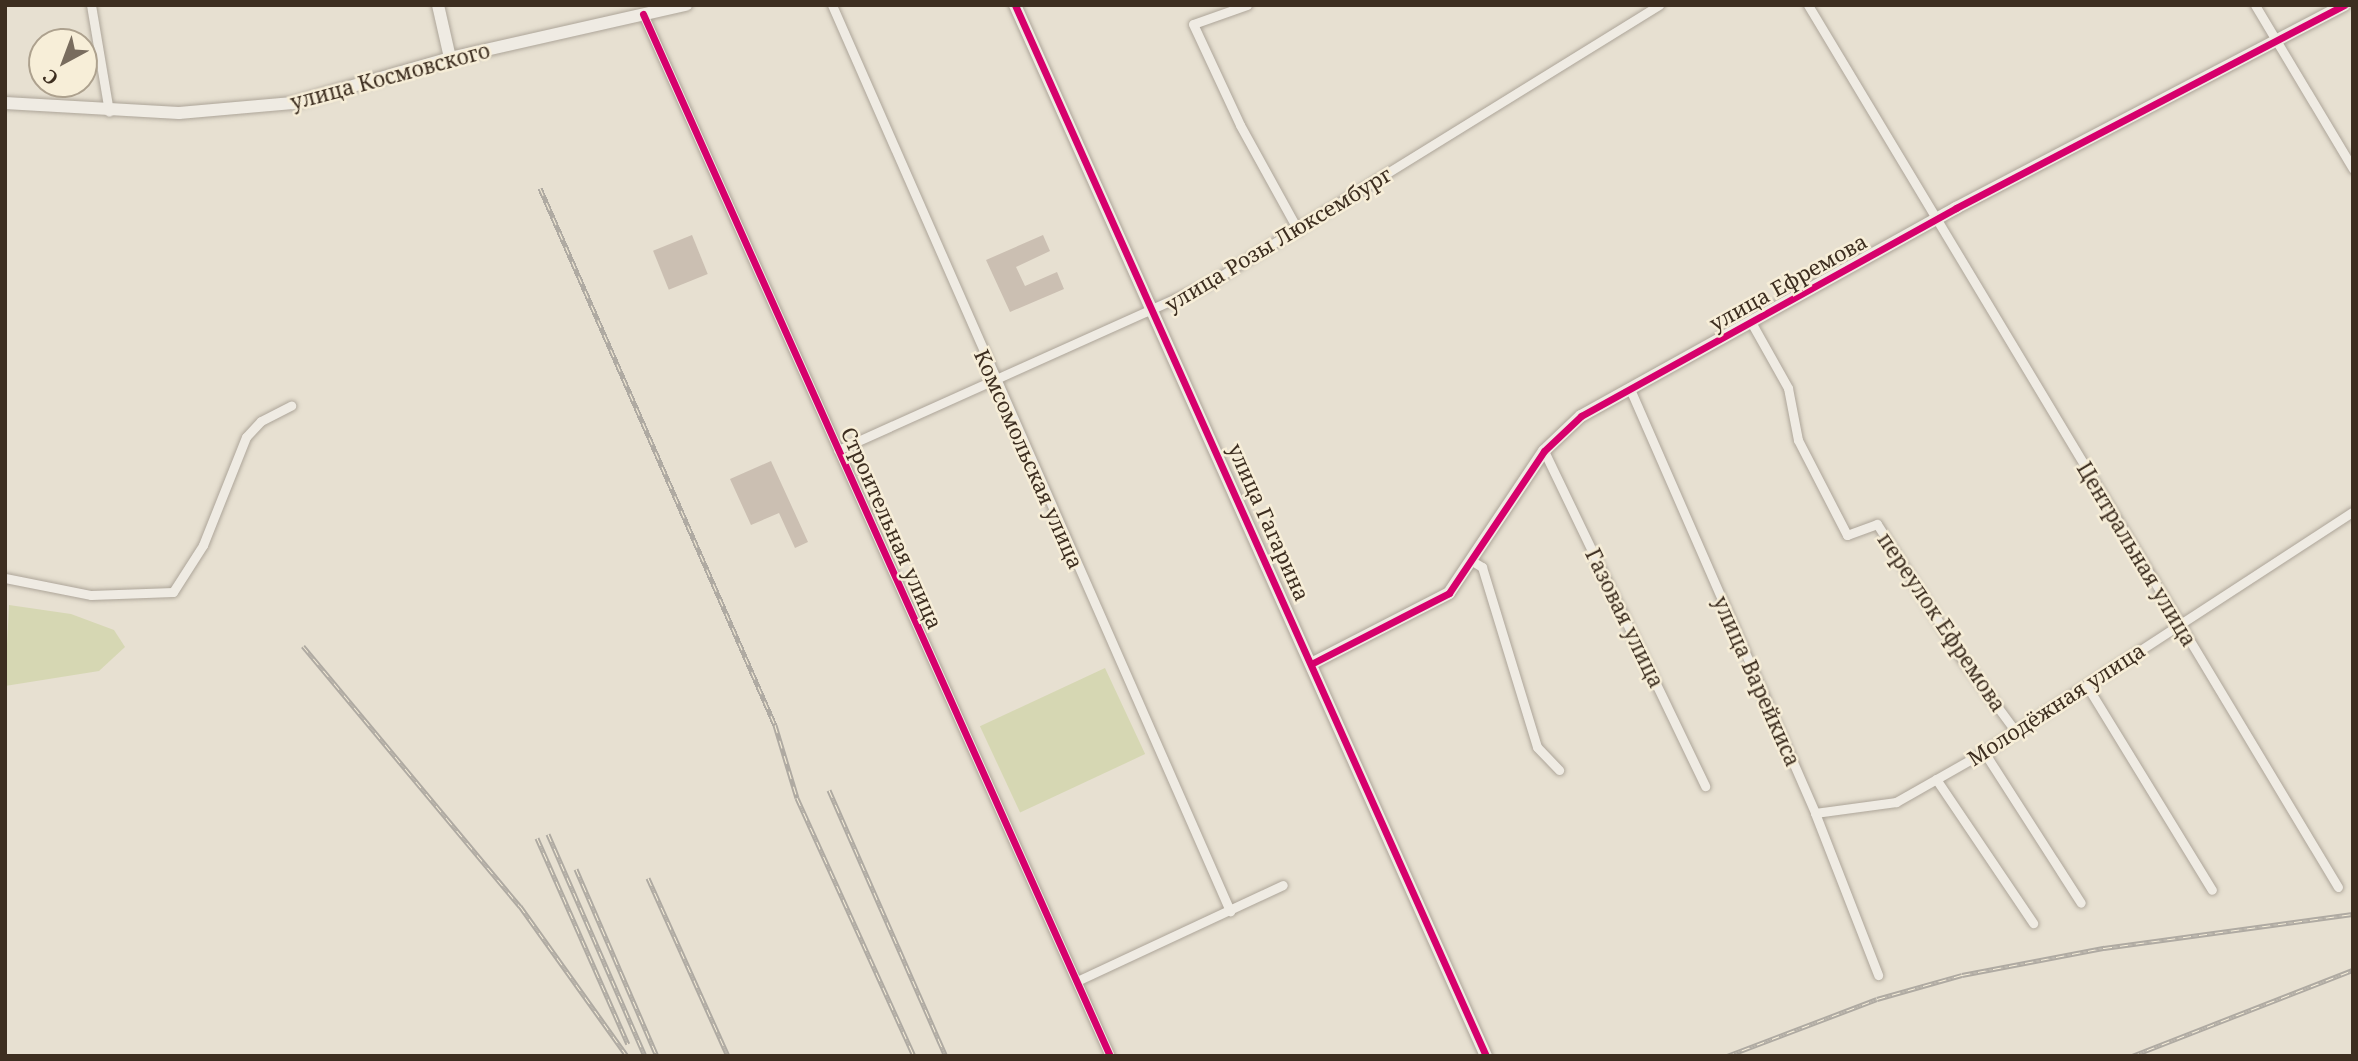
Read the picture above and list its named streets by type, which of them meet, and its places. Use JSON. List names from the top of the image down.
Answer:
{
  "streets": {
    "street": [
      "улица Космовского",
      "улица Розы Люксембург",
      "улица Ефремова",
      "Комсомольская улица",
      "улица Гагарина",
      "Строительная улица",
      "Центральная улица",
      "Газовая улица",
      "переулок Ефремова",
      "улица Варейкиса",
      "Молодёжная улица"
    ]
  },
  "crossings": [
    ["улица Космовского", "Строительная улица"],
    ["улица Розы Люксембург", "Комсомольская улица"],
    ["улица Розы Люксембург", "улица Гагарина"],
    ["улица Розы Люксембург", "Строительная улица"],
    ["улица Ефремова", "улица Гагарина"],
    ["улица Ефремова", "Центральная улица"],
    ["улица Ефремова", "Газовая улица"],
    ["улица Ефремова", "переулок Ефремова"],
    ["улица Ефремова", "улица Варейкиса"],
    ["Центральная улица", "Молодёжная улица"],
    ["переулок Ефремова", "Молодёжная улица"],
    ["улица Варейкиса", "Молодёжная улица"]
  ],
  "north": "bottom left"
}
